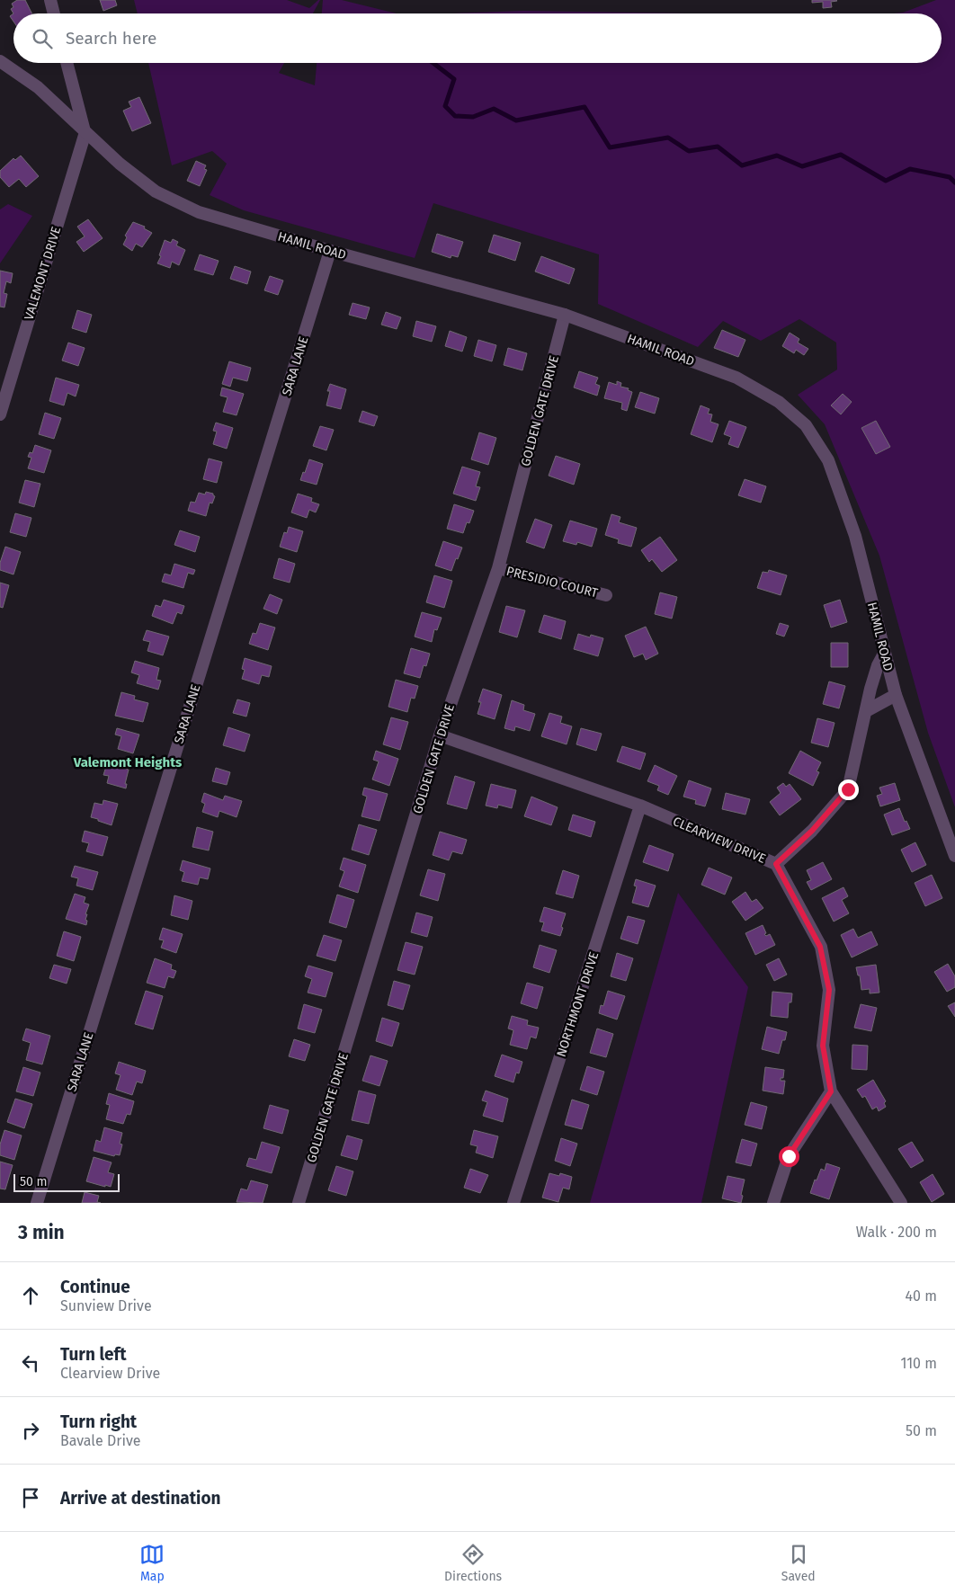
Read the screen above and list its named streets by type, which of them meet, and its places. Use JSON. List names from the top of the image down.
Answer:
{
  "streets": {
    "street": [
      "HAMIL ROAD",
      "VALEMONT DRIVE",
      "SARA LANE",
      "GOLDEN GATE DRIVE",
      "PRESIDIO COURT",
      "CLEARVIEW DRIVE",
      "NORTHMONT DRIVE"
    ]
  },
  "crossings": [
    ["HAMIL ROAD", "VALEMONT DRIVE"],
    ["HAMIL ROAD", "SARA LANE"],
    ["HAMIL ROAD", "GOLDEN GATE DRIVE"],
    ["GOLDEN GATE DRIVE", "PRESIDIO COURT"],
    ["GOLDEN GATE DRIVE", "CLEARVIEW DRIVE"],
    ["CLEARVIEW DRIVE", "NORTHMONT DRIVE"]
  ],
  "districts": ["Valemont Heights"],
  "scale_bar": "50 m",
  "page": {
    "search": "Search here",
    "scale": "50 m",
    "heading": ["3 min", "Walk · 200 m"],
    "list": [
      ["Continue", "Sunview Drive", "40 m"],
      ["Turn left", "Clearview Drive", "110 m"],
      ["Turn right", "Bavale Drive", "50 m"],
      "Arrive at destination"
    ],
    "nav": ["Map", "Directions", "Saved"]
  }
}
